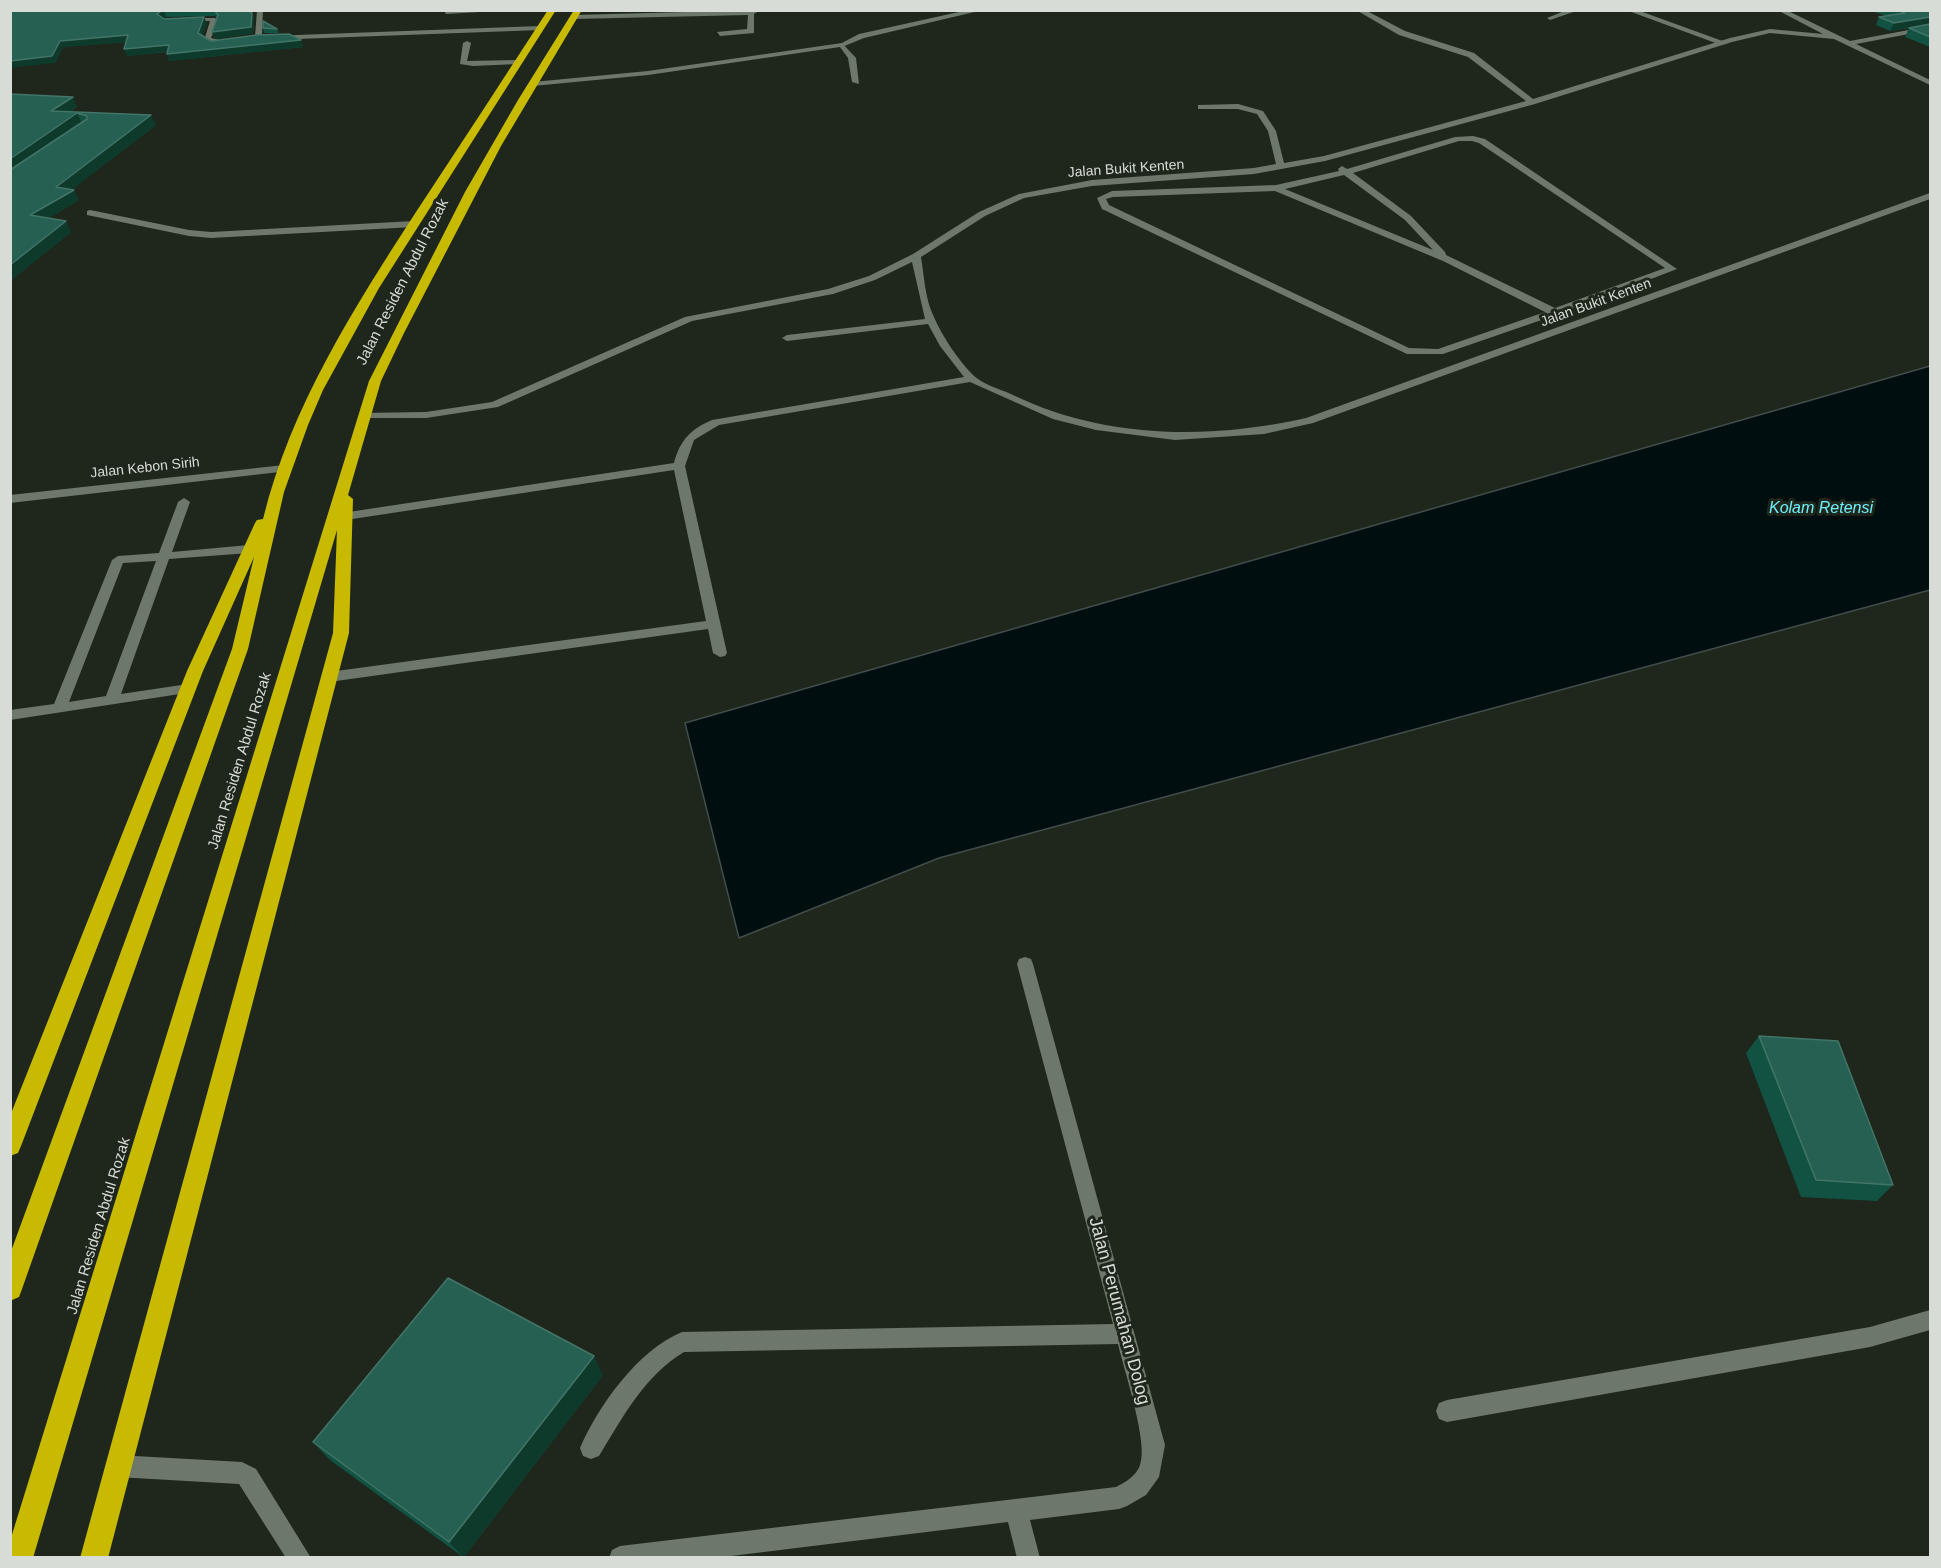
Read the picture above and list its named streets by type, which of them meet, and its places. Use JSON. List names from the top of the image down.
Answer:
{
  "streets": {
    "highway": ["Jalan Residen Abdul Rozak"],
    "street": ["Jalan Bukit Kenten", "Jalan Kebon Sirih", "Jalan Perumahan Dolog"]
  },
  "crossings": [
    ["Jalan Residen Abdul Rozak", "Jalan Kebon Sirih"]
  ],
  "water": ["Kolam Retensi"]
}
